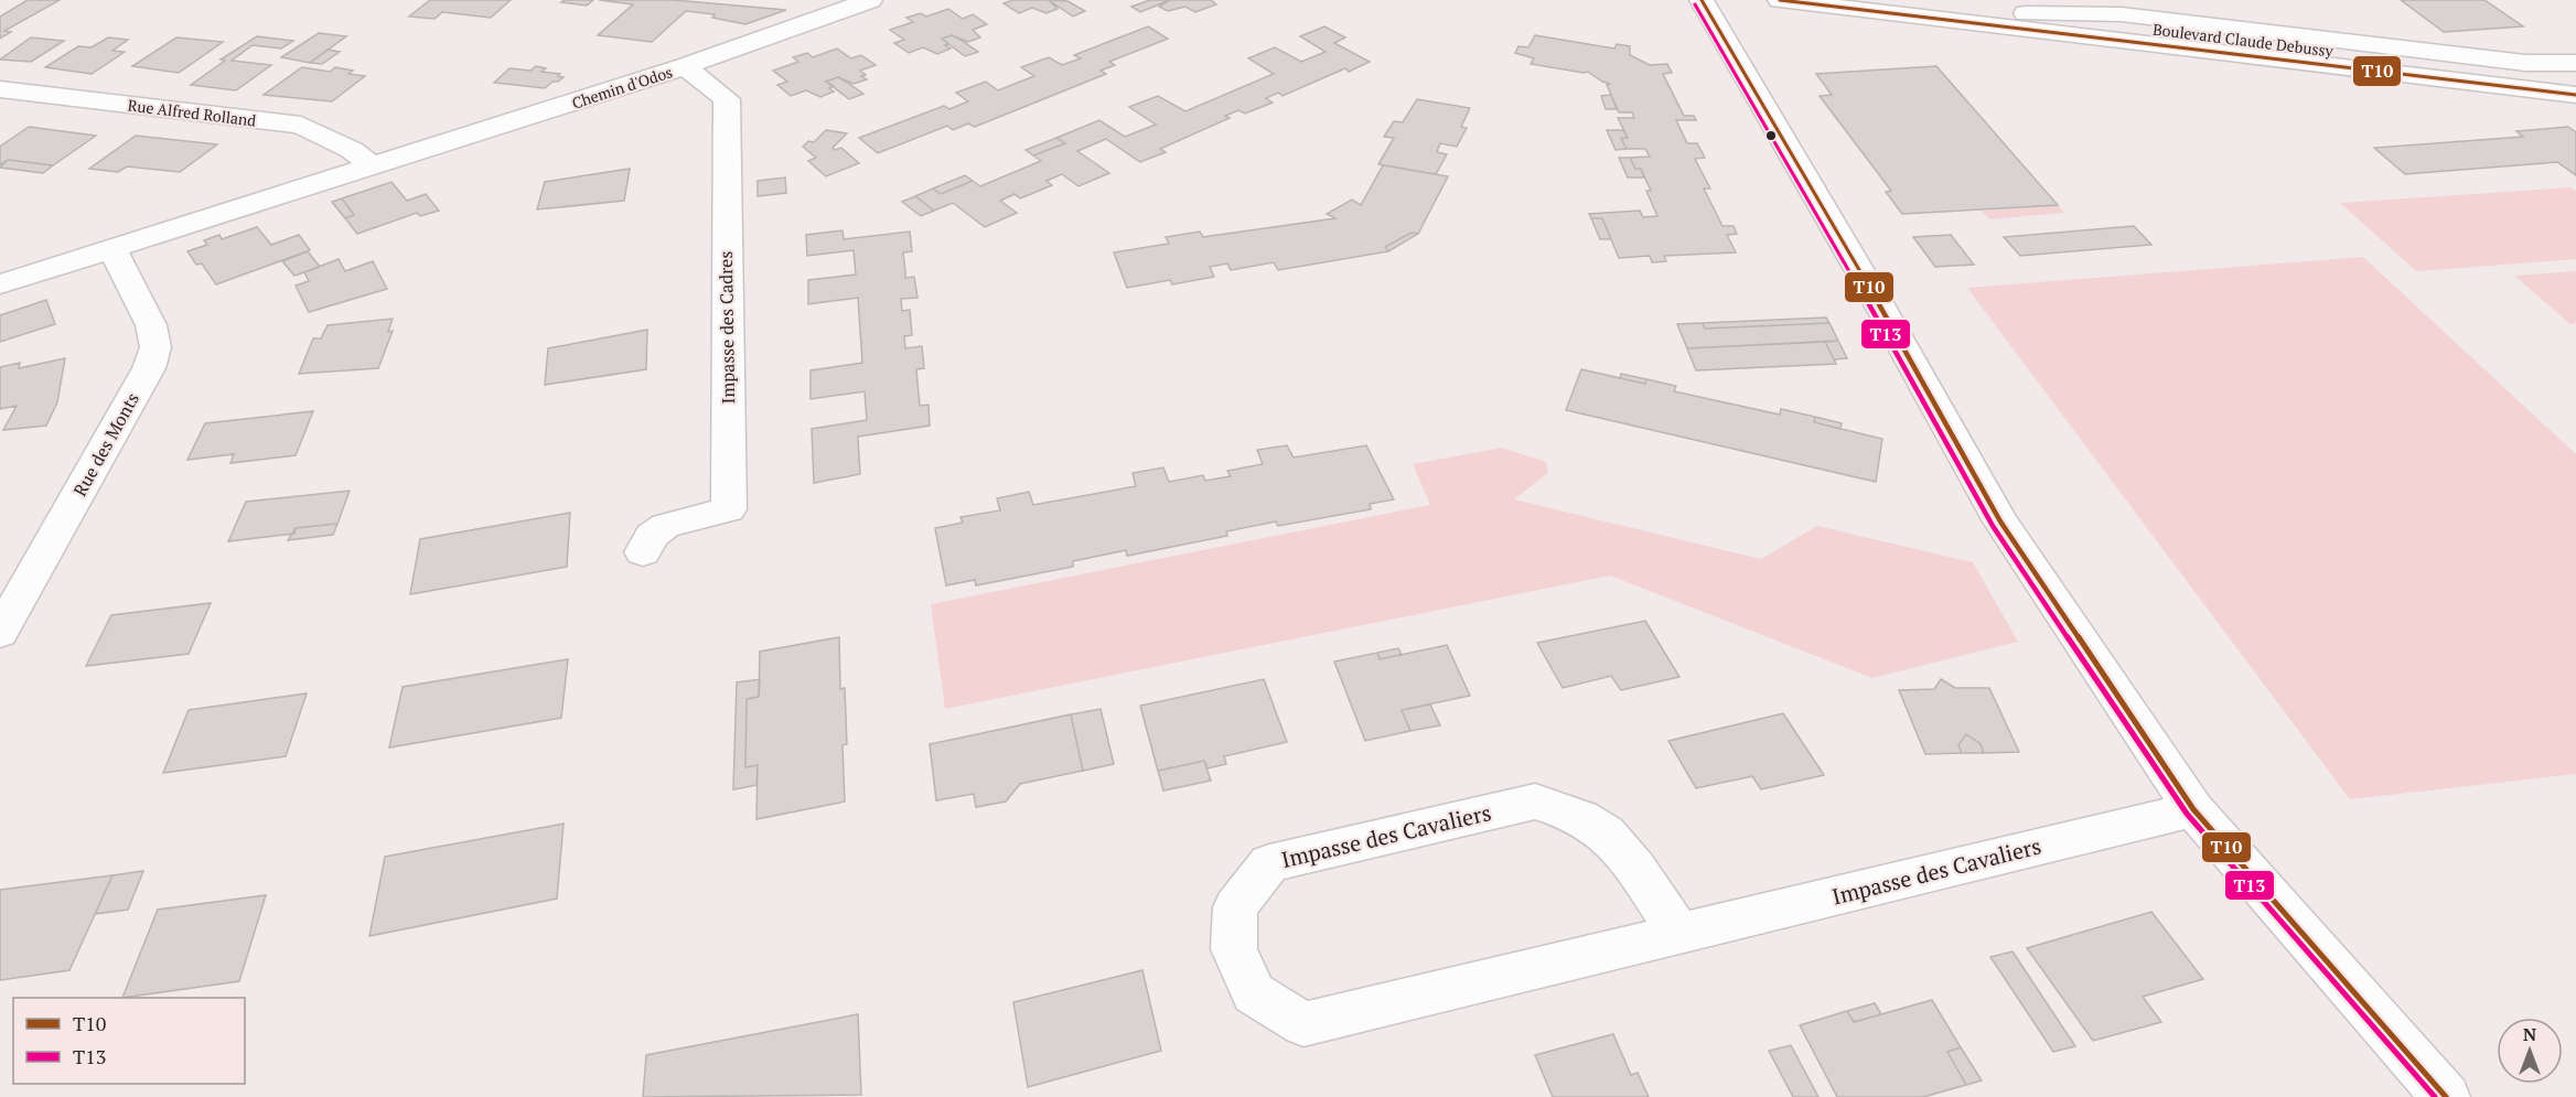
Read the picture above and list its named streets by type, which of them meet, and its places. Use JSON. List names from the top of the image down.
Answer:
{
  "streets": {
    "street": [
      "Boulevard Claude Debussy",
      "Chemin d'Odos",
      "Rue Alfred Rolland",
      "Impasse des Cadres",
      "Rue des Monts",
      "Impasse des Cavaliers"
    ]
  },
  "crossings": [
    ["Chemin d'Odos", "Rue Alfred Rolland"],
    ["Chemin d'Odos", "Impasse des Cadres"],
    ["Chemin d'Odos", "Rue des Monts"]
  ],
  "lines": ["transit line T10", "transit line T13"],
  "legend": ["T10", "T13"],
  "north": "top"
}
